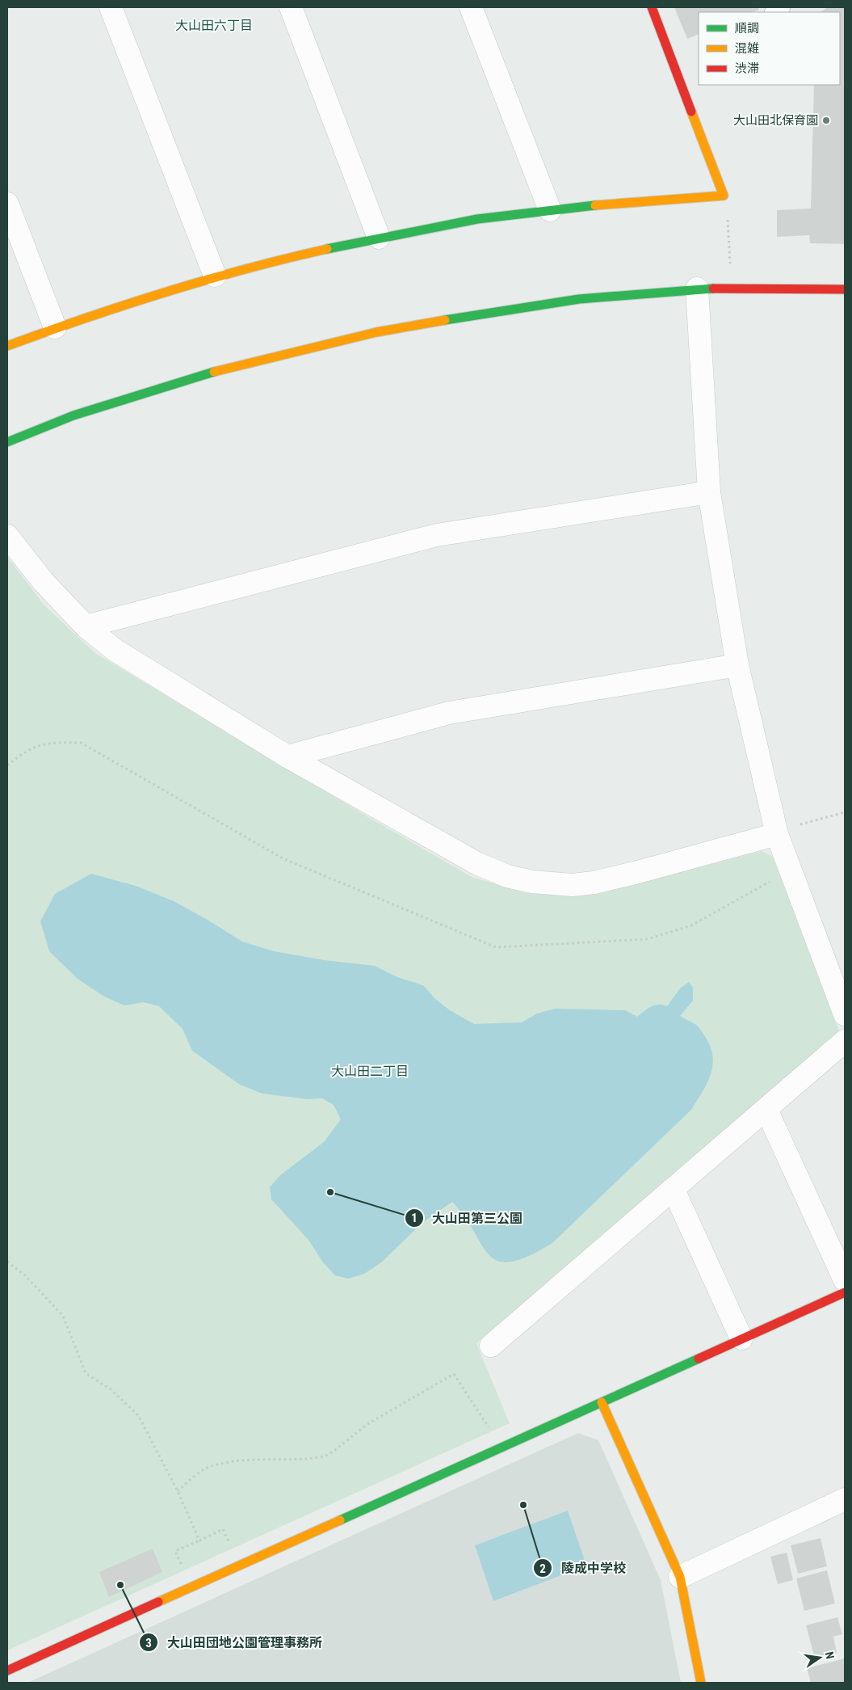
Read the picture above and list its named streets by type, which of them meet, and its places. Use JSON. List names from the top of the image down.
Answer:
{
  "districts": ["大山田六丁目", "大山田二丁目"],
  "places": [
    "大山田北保育園",
    "大山田第三公園",
    "陵成中学校",
    "大山田団地公園管理事務所"
  ],
  "legend": ["順調", "混雑", "渋滞"],
  "north": "right"
}
